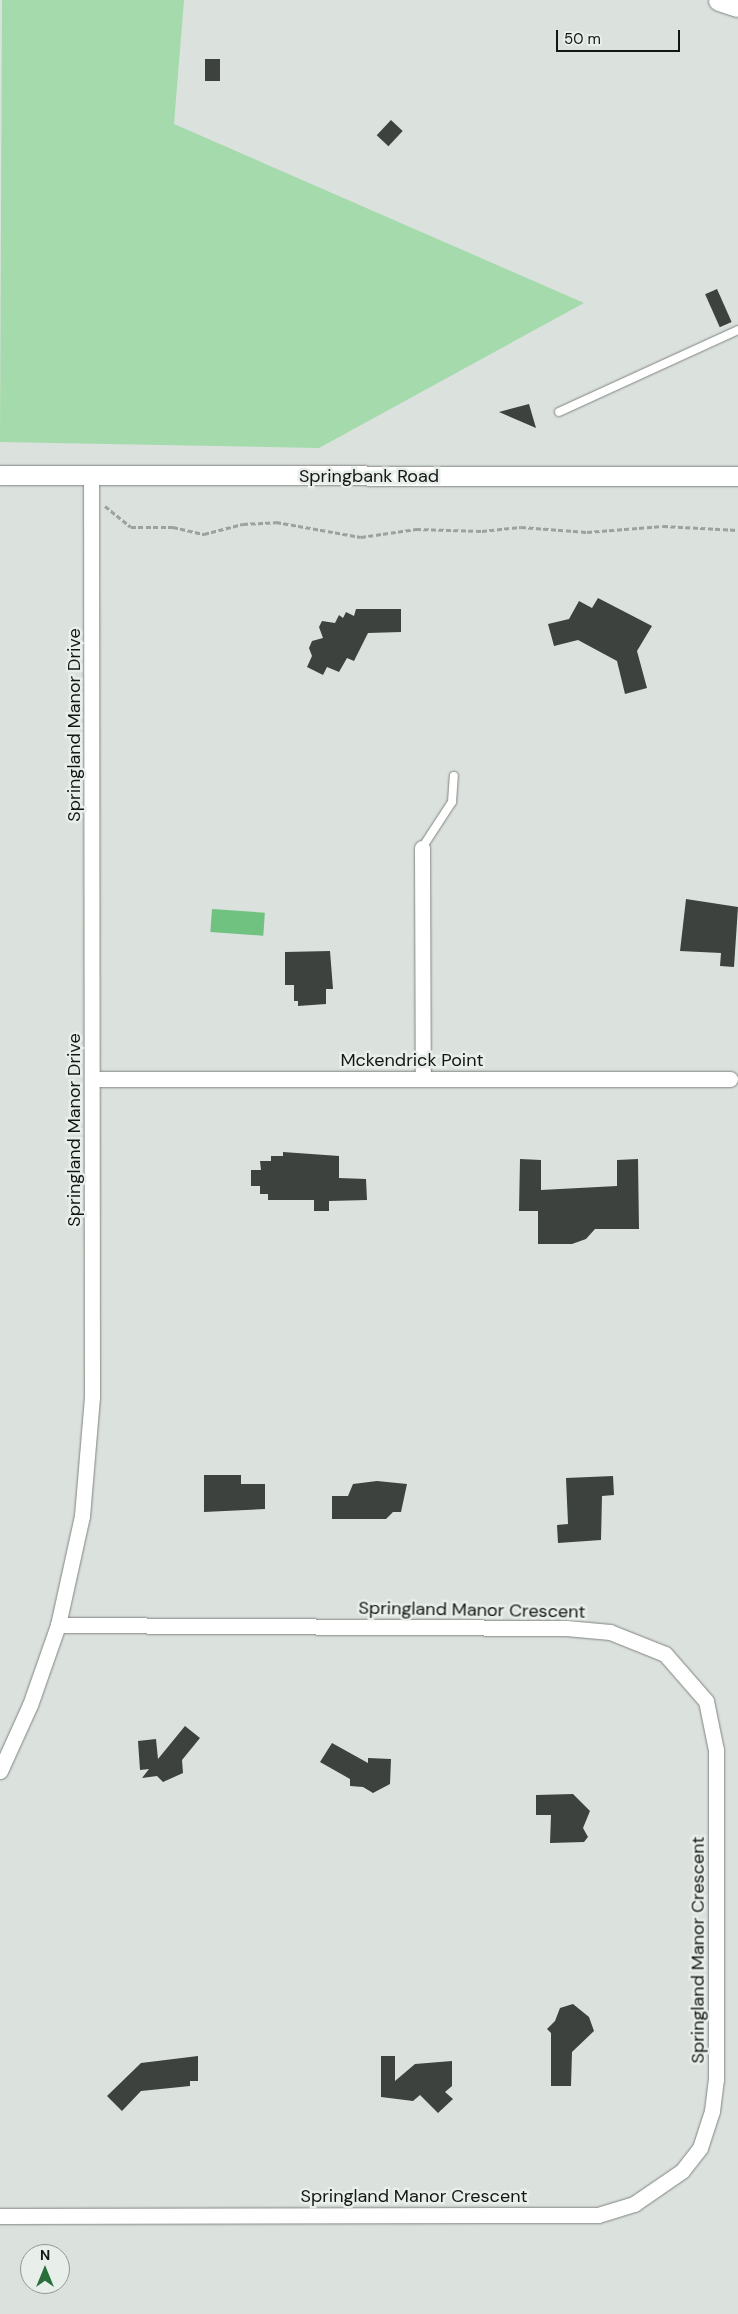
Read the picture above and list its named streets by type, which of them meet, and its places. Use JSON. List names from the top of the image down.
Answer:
{
  "streets": {
    "street": [
      "Springbank Road",
      "Springland Manor Drive",
      "Mckendrick Point",
      "Springland Manor Crescent"
    ]
  },
  "crossings": [
    ["Springbank Road", "Springland Manor Drive"],
    ["Springland Manor Drive", "Mckendrick Point"],
    ["Springland Manor Drive", "Springland Manor Crescent"]
  ],
  "scale_bar": "50 m",
  "north": "top"
}
